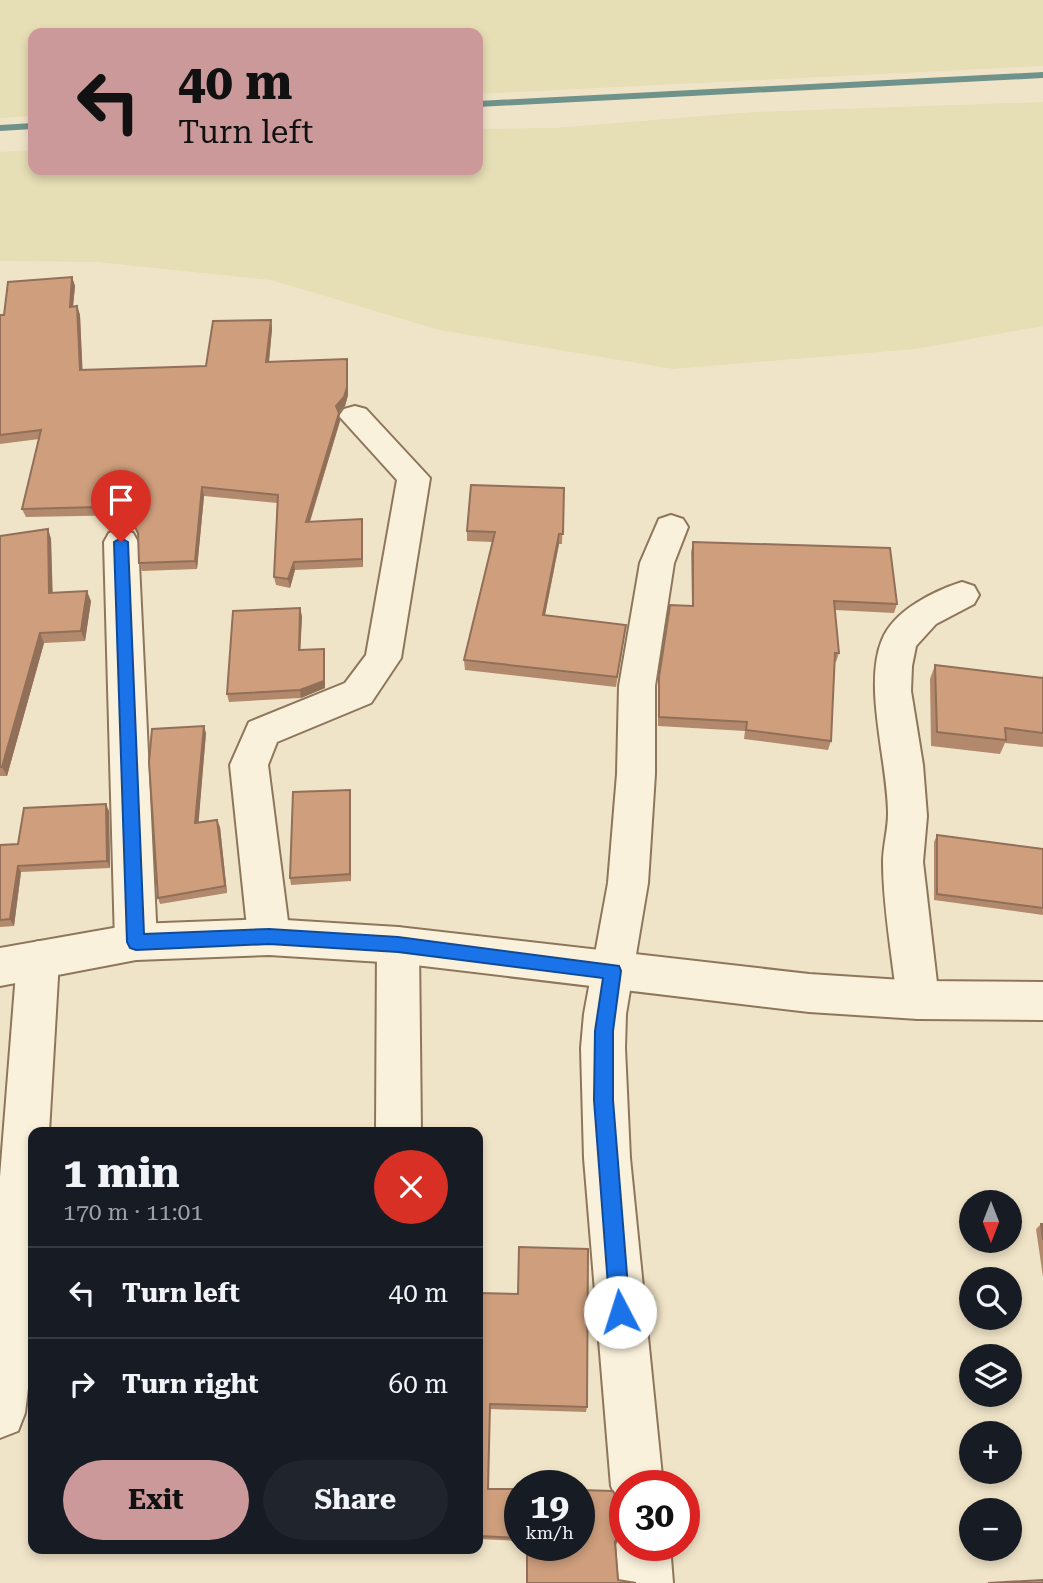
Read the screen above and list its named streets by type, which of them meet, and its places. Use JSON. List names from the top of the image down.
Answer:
{
  "north": "bottom",
  "page": {
    "turn": ["40 m", "Turn left"],
    "heading": ["1 min", "170 m · 11:01"],
    "map_buttons": ["+", "−"],
    "list": [
      {
        "name": "Turn left",
        "value": "40 m"
      },
      {
        "name": "Turn right",
        "value": "60 m"
      }
    ],
    "buttons": ["Exit", "Share"],
    "speed": "19 km/h",
    "limit": "30"
  }
}
